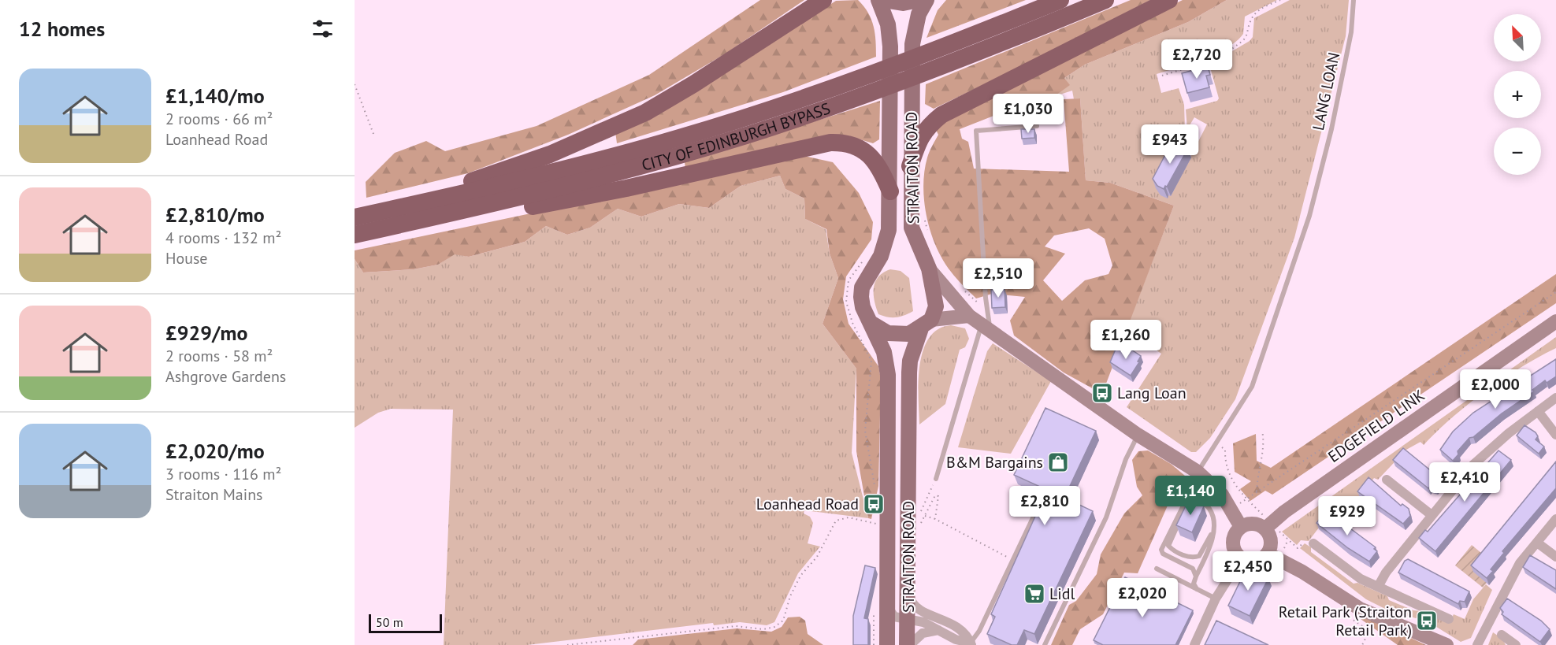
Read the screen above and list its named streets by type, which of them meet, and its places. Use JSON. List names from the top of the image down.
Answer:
{
  "streets": {
    "highway": ["CITY OF EDINBURGH BYPASS"],
    "main road": ["STRAITON ROAD", "EDGEFIELD LINK"],
    "lane": ["LANG LOAN"]
  },
  "places": {
    "bus stop": ["Lang Loan", "Loanhead Road", "Retail Park (Straiton Retail Park)"],
    "shop": ["B&M Bargains"],
    "supermarket": ["Lidl"]
  },
  "scale_bar": "50 m",
  "north": "top left",
  "page": {
    "heading": "12 homes",
    "map_buttons": ["+", "−"],
    "price": [
      "£2,720",
      "£1,030",
      "£943",
      "£2,510",
      "£1,260",
      "£2,000",
      "£2,410",
      "£1,140",
      "£2,810",
      "£929",
      "£2,450",
      "£2,020"
    ],
    "list": [
      {
        "name": "£1,140/mo",
        "note": "2 rooms · 66 m² · Loanhead Road"
      },
      {
        "name": "£2,810/mo",
        "note": "4 rooms · 132 m² · House"
      },
      {
        "name": "£929/mo",
        "note": "2 rooms · 58 m² · Ashgrove Gardens"
      },
      {
        "name": "£2,020/mo",
        "note": "3 rooms · 116 m² · Straiton Mains"
      }
    ],
    "scale": "50 m"
  }
}
